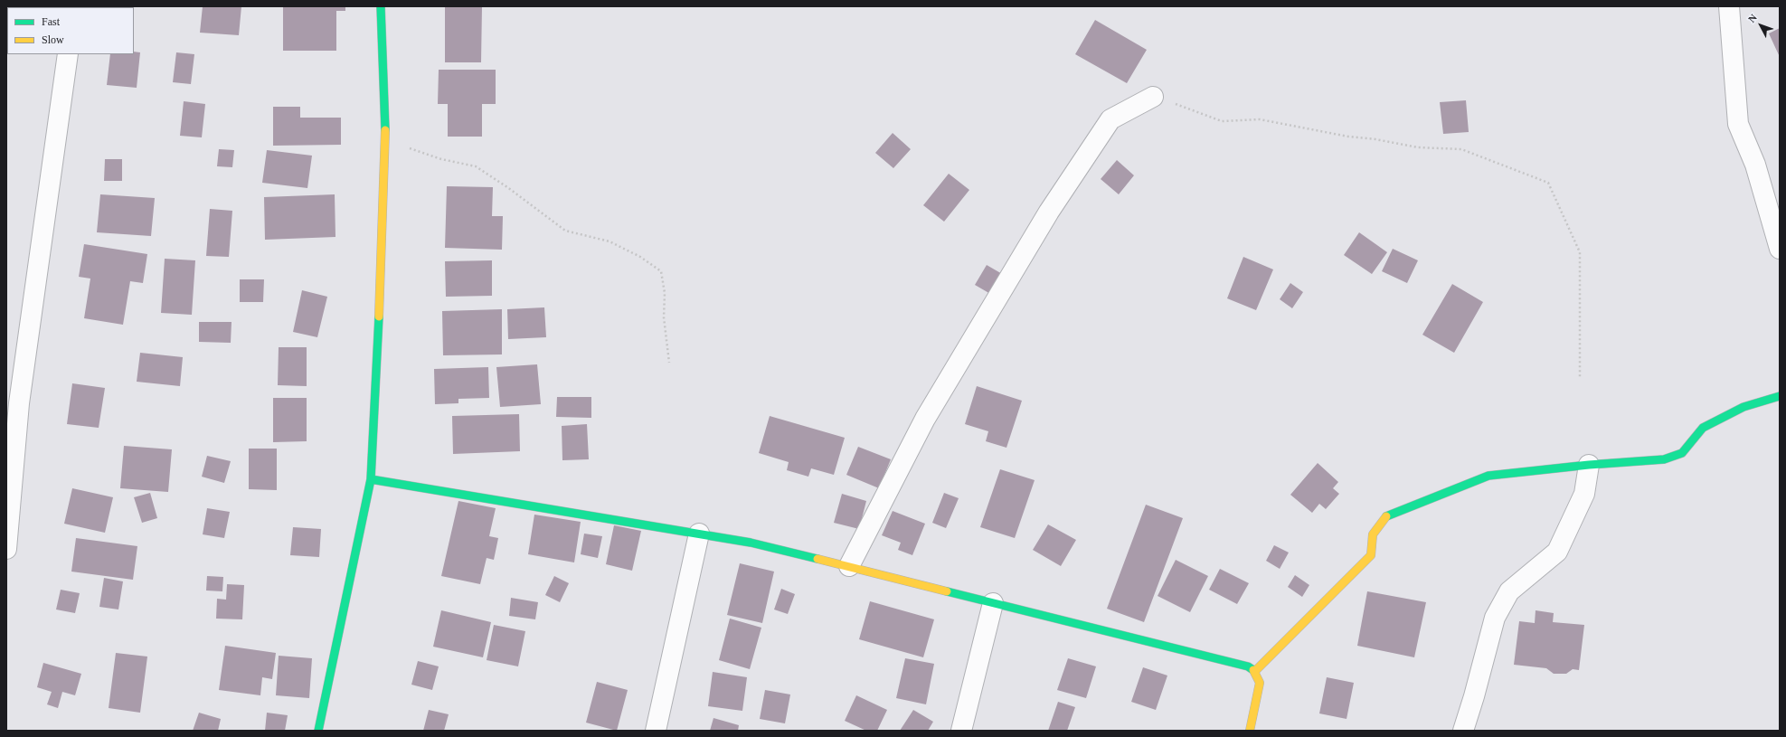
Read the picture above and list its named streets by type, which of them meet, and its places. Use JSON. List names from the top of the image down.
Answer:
{
  "legend": ["Fast", "Slow"],
  "north": "top left"
}
